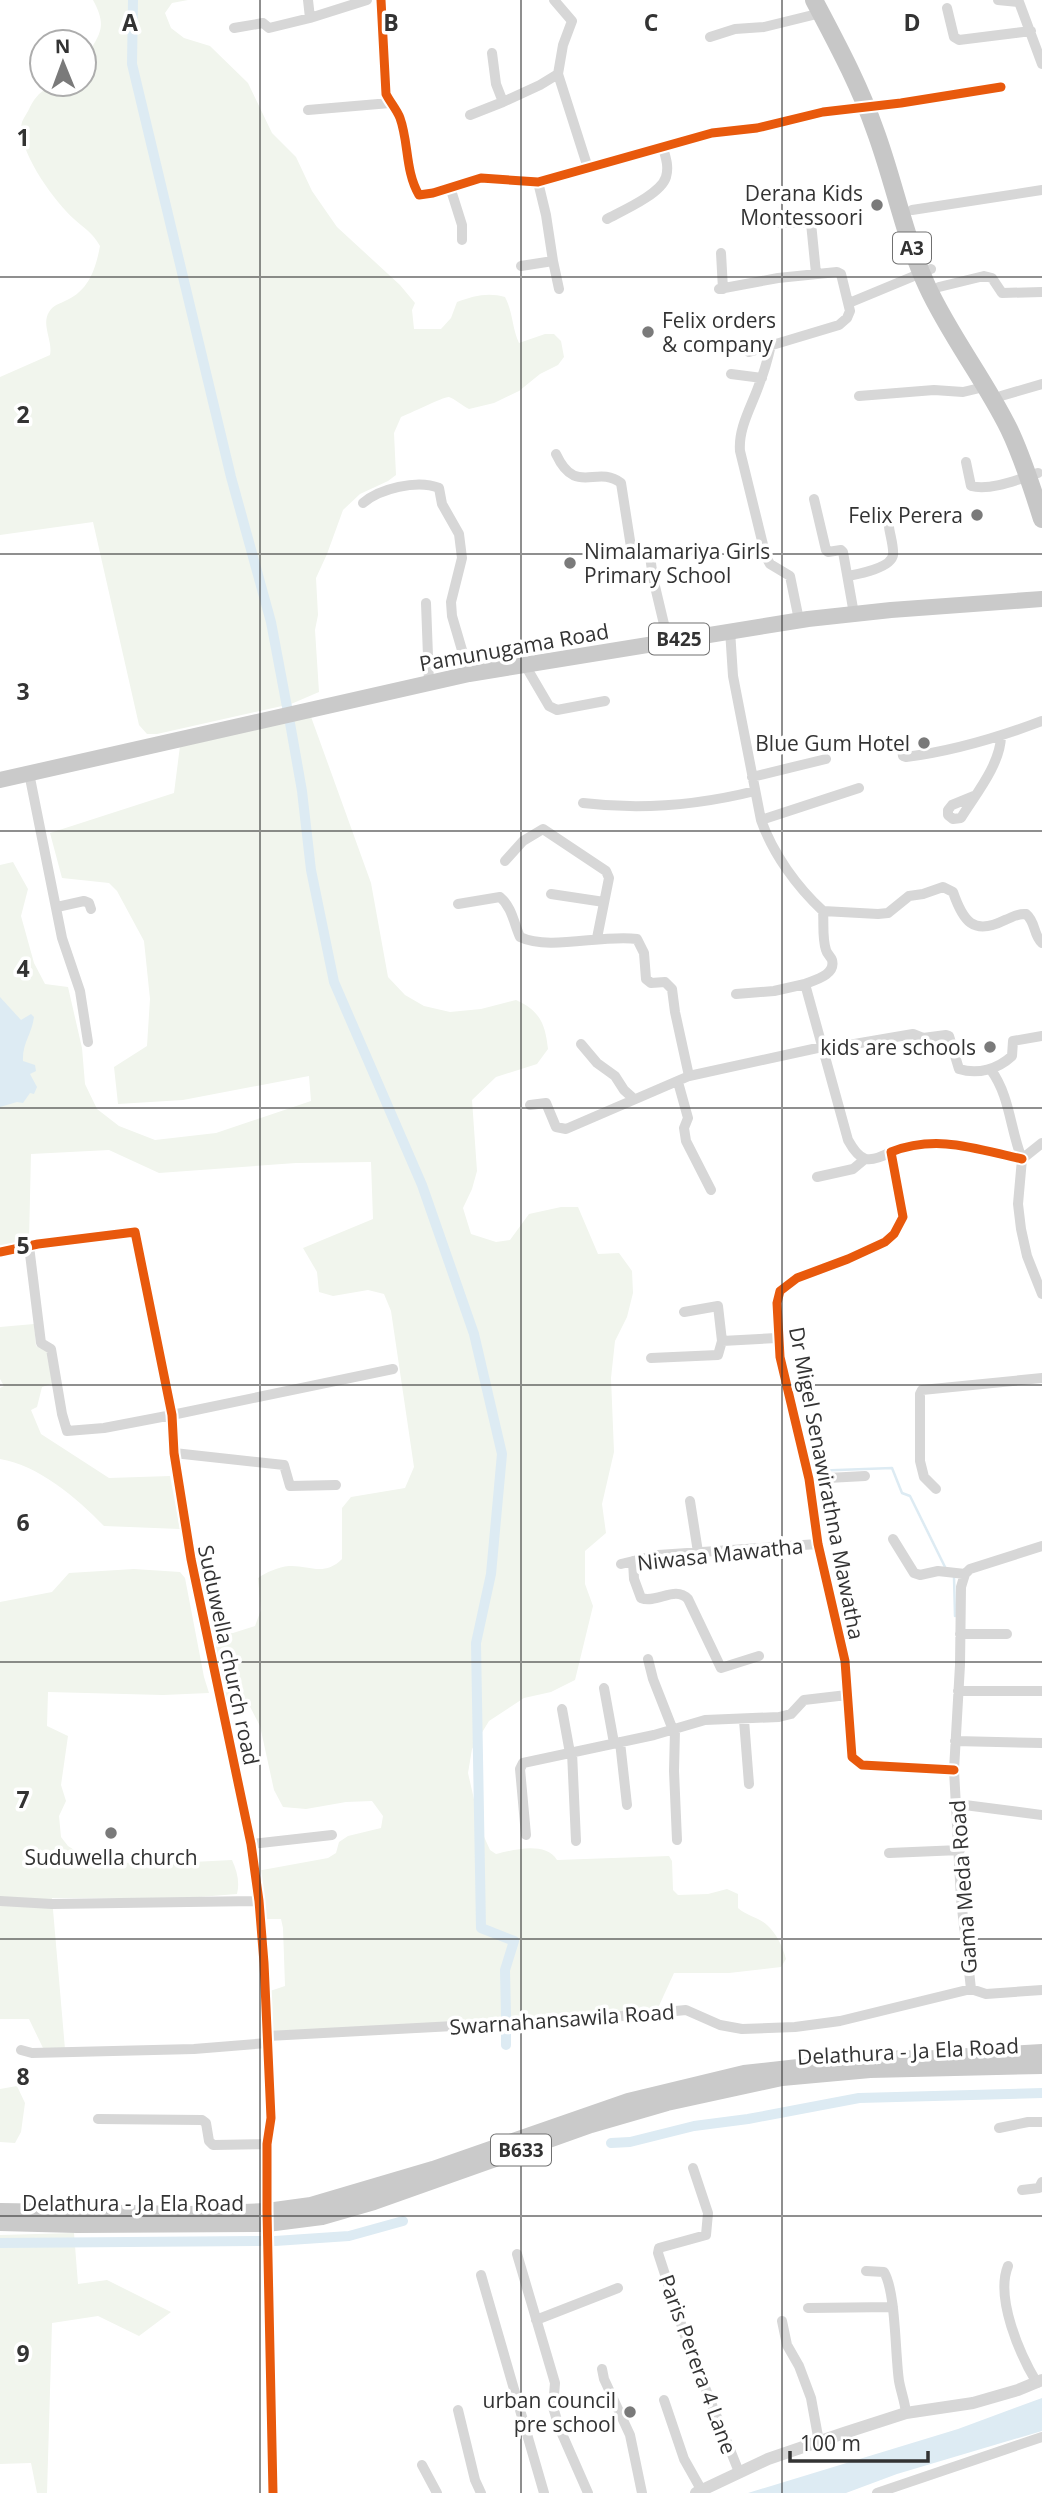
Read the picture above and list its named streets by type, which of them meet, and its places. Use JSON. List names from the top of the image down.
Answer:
{
  "streets": {
    "highway": ["A3"],
    "main road": [
      "B425",
      "Pamunugama Road",
      "Delathura - Ja Ela Road",
      "B633"
    ],
    "street": [
      "Dr Migel Senawirathna Mawatha",
      "Niwasa Mawatha",
      "Suduwella church road",
      "Gama Meda Road",
      "Swarnahansawila Road",
      "Paris Perera 4 Lane"
    ]
  },
  "crossings": [
    ["Dr Migel Senawirathna Mawatha", "Niwasa Mawatha"],
    ["Dr Migel Senawirathna Mawatha", "Gama Meda Road"],
    ["Suduwella church road", "Swarnahansawila Road"],
    ["Suduwella church road", "Delathura - Ja Ela Road"],
    ["Gama Meda Road", "Swarnahansawila Road"]
  ],
  "places": [
    "Derana Kids Montessoori",
    "Felix orders & company",
    "Felix Perera",
    "Nimalamariya Girls Primary School",
    "Blue Gum Hotel",
    "kids are schools",
    "Suduwella church",
    "urban council pre school"
  ],
  "scale_bar": "100 m",
  "north": "top",
  "grid": {
    "columns": [
      "A",
      "B",
      "C",
      "D"
    ],
    "rows": [
      "1",
      "2",
      "3",
      "4",
      "5",
      "6",
      "7",
      "8",
      "9"
    ]
  }
}
